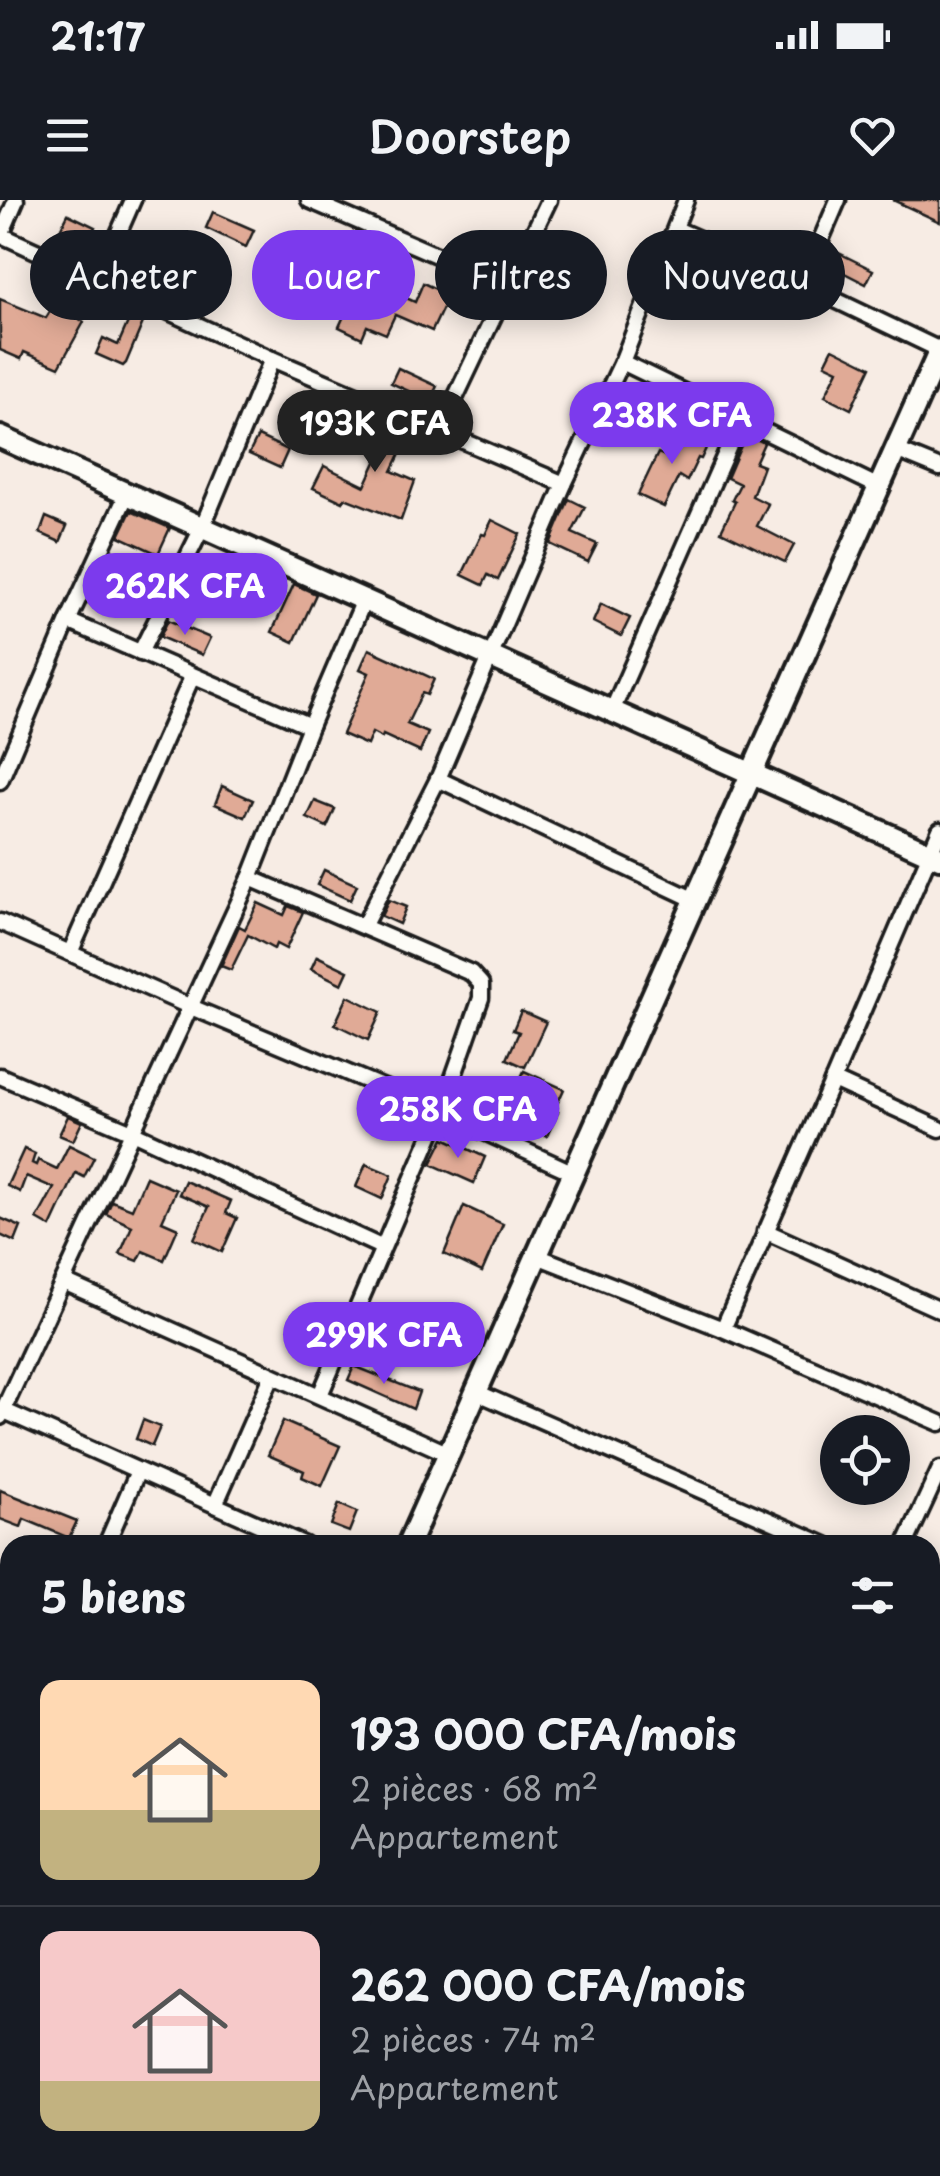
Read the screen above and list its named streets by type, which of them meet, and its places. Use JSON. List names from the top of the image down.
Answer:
{
  "page": {
    "status": "21:17",
    "header": "Doorstep",
    "chip": [
      "Acheter",
      "Louer",
      "Filtres",
      "Nouveau"
    ],
    "price": [
      "238K CFA",
      "193K CFA",
      "262K CFA",
      "258K CFA",
      "299K CFA"
    ],
    "heading": "5 biens",
    "list": [
      {
        "name": "193 000 CFA/mois",
        "note": "2 pièces · 68 m² · Appartement"
      },
      {
        "name": "262 000 CFA/mois",
        "note": "2 pièces · 74 m² · Appartement"
      }
    ]
  }
}
